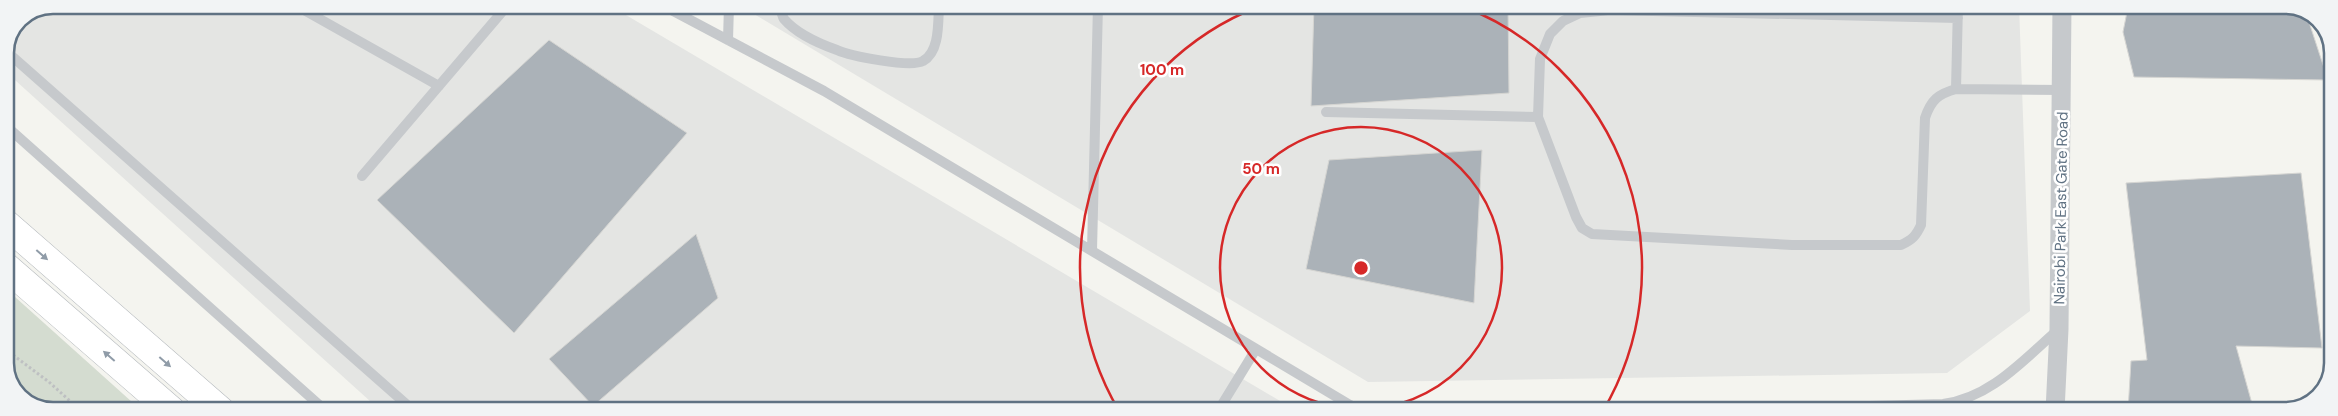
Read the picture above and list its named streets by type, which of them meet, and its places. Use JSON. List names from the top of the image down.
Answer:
{
  "streets": {
    "street": ["Nairobi Park East Gate Road"]
  },
  "rings": ["100 m", "50 m"]
}
